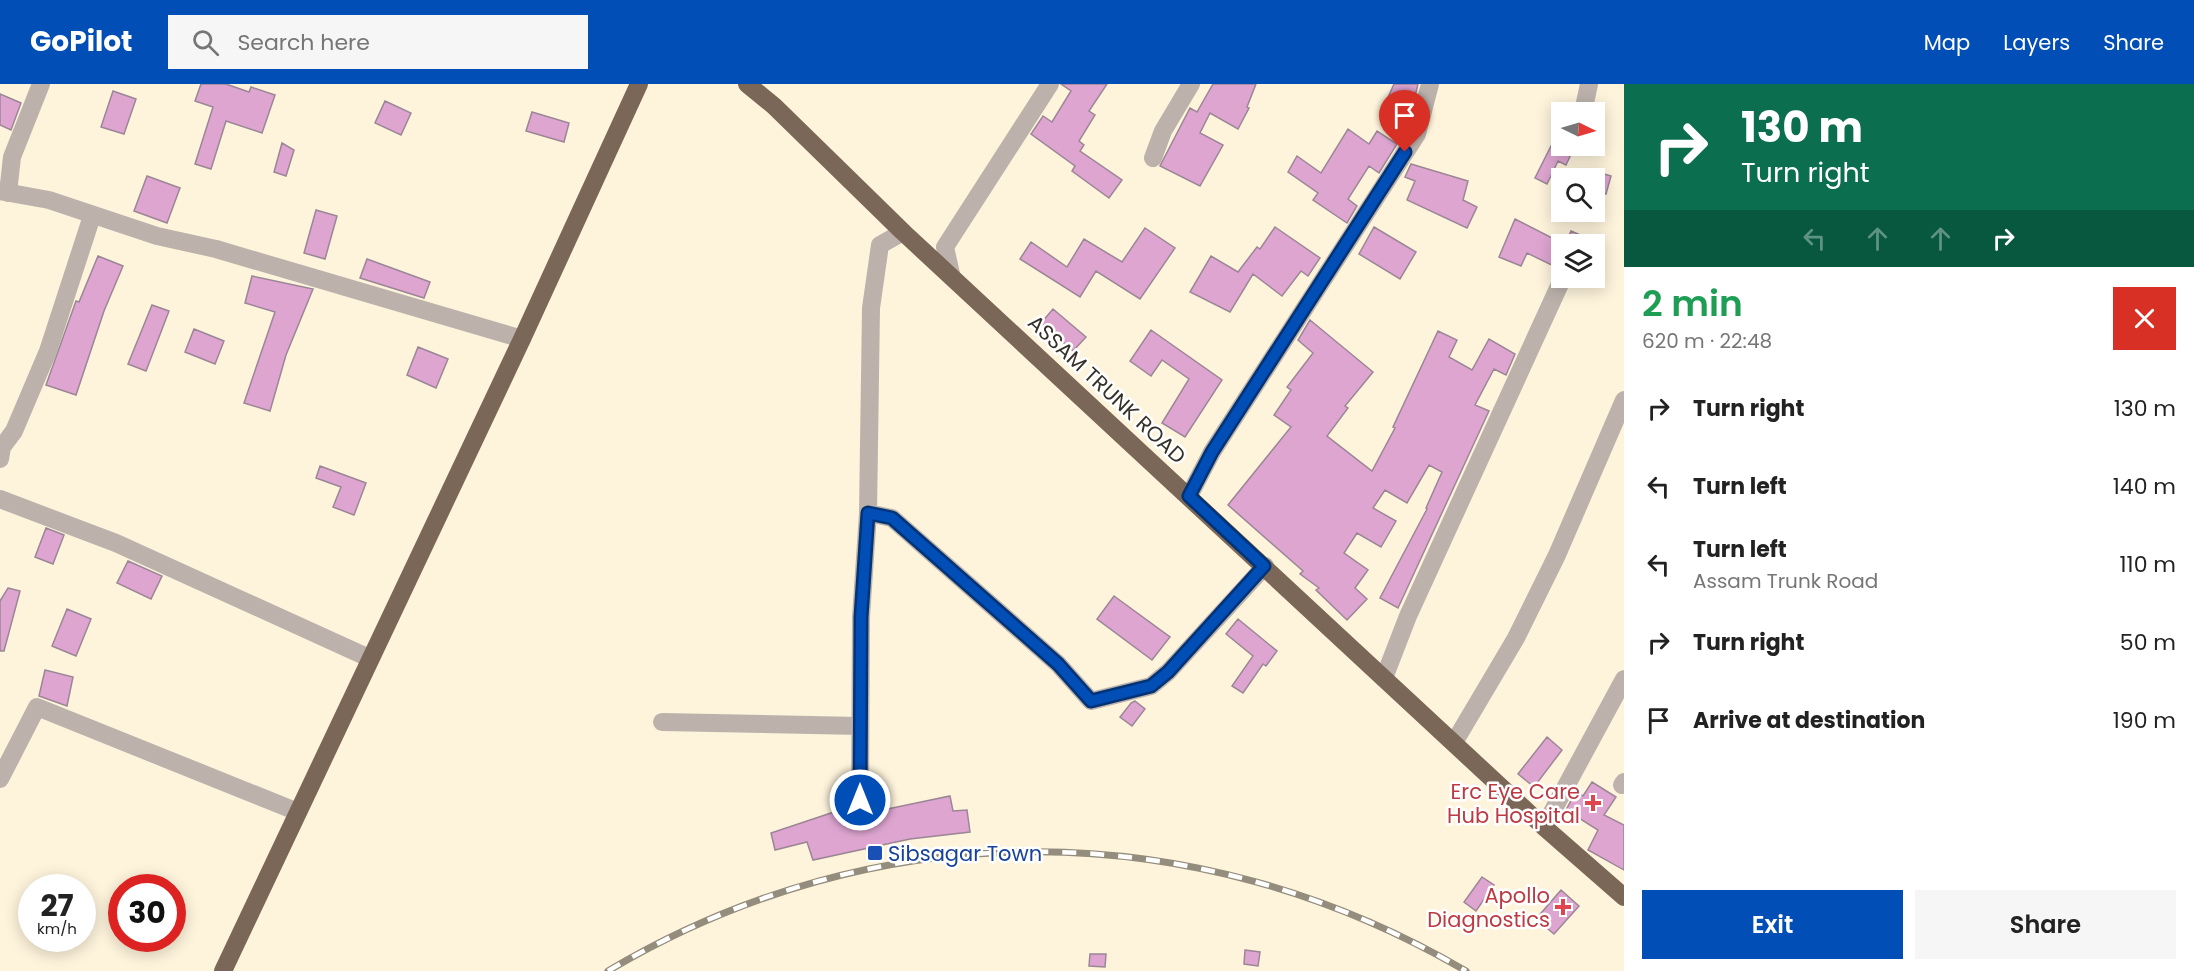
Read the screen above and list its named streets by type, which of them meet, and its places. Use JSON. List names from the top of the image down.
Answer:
{
  "streets": {
    "highway": ["ASSAM TRUNK ROAD"]
  },
  "places": {
    "health": ["Erc Eye Care Hub Hospital", "Apollo Diagnostics"],
    "transit": ["Sibsagar Town"]
  },
  "north": "right",
  "page": {
    "header": "GoPilot",
    "search": "Search here",
    "nav": ["Map", "Layers", "Share"],
    "turn": ["130 m", "Turn right"],
    "heading": ["2 min", "620 m · 22:48"],
    "list": [
      {
        "name": "Turn right",
        "value": "130 m"
      },
      {
        "name": "Turn left",
        "value": "140 m"
      },
      {
        "name": "Turn left",
        "note": "Assam Trunk Road",
        "value": "110 m"
      },
      {
        "name": "Turn right",
        "value": "50 m"
      },
      {
        "name": "Arrive at destination",
        "value": "190 m"
      }
    ],
    "speed": "27 km/h",
    "limit": "30",
    "buttons": ["Exit", "Share"]
  }
}
